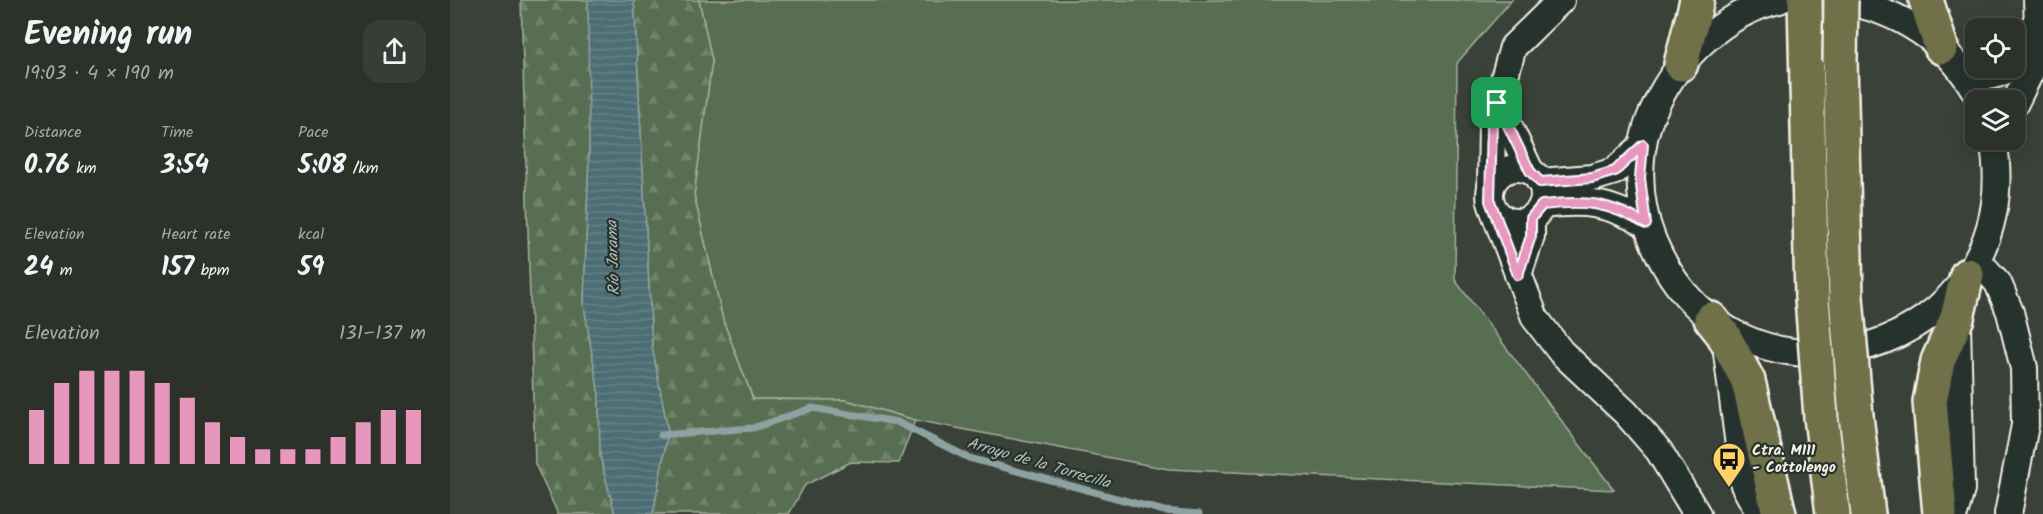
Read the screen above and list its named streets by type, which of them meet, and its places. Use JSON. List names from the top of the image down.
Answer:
{
  "water": ["Río Jarama", "Arroyo de la Torrecilla"],
  "places": {
    "bus stop": ["Ctra. M111 - Cottolengo"]
  },
  "page": {
    "heading": ["Evening run", "19:03 · 4 × 190 m"],
    "stats": [
      ["Distance", "0.76 km"],
      ["Time", "3:54"],
      ["Pace", "5:08 /km"],
      ["Elevation", "24 m"],
      ["Heart rate", "157 bpm"],
      ["kcal", "59"]
    ],
    "chart": ["Elevation", "131–137 m"]
  }
}
